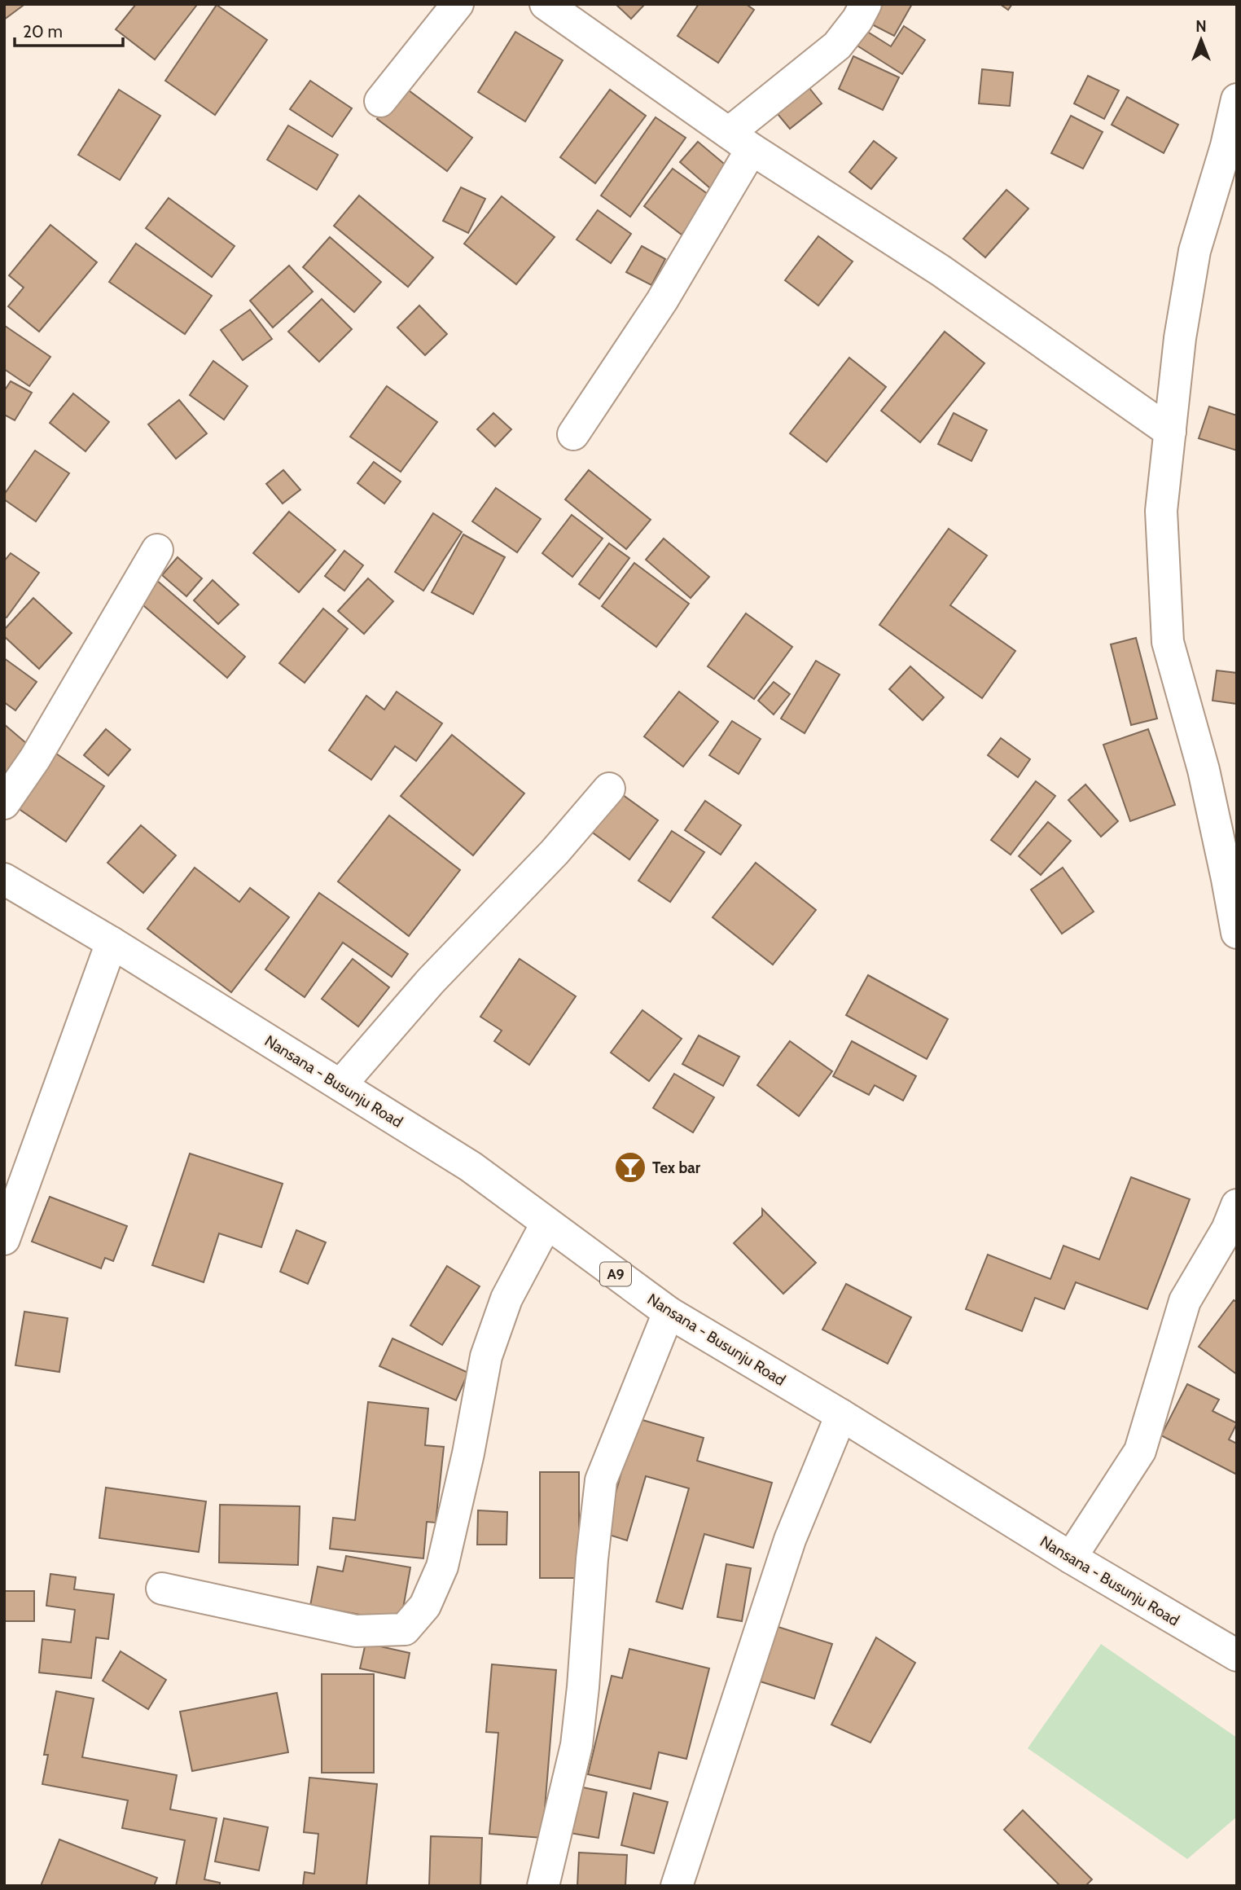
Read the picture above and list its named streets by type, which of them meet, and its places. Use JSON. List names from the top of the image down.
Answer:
{
  "streets": {
    "street": ["Nansana - Busunju Road", "A9"]
  },
  "places": {
    "bar": ["Tex bar"]
  },
  "scale_bar": "20 m",
  "north": "top"
}
